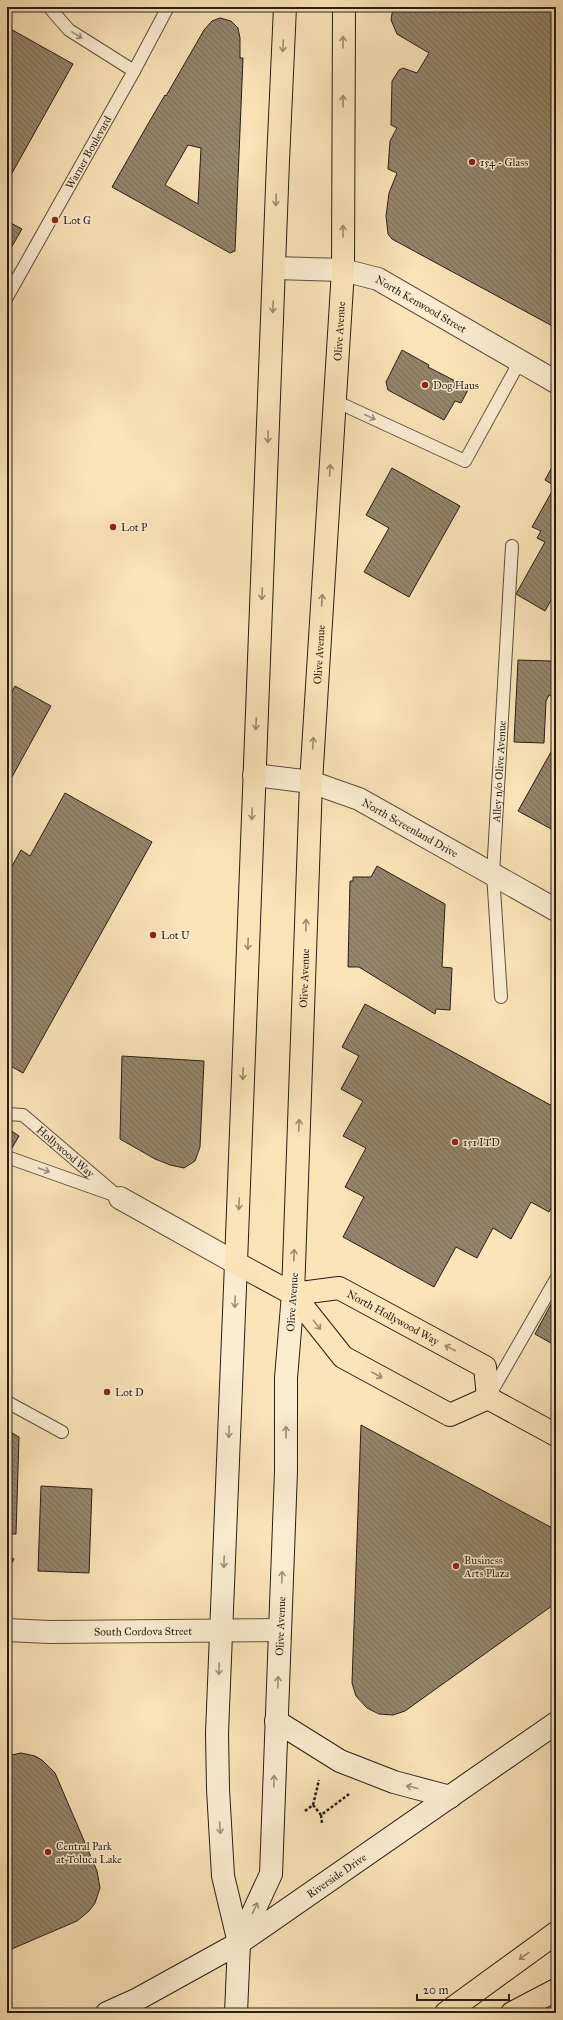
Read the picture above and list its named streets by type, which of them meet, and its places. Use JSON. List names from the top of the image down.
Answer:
{
  "streets": {
    "main road": [
      "North Kenwood Street",
      "Olive Avenue",
      "North Screenland Drive",
      "Hollywood Way",
      "North Hollywood Way",
      "South Cordova Street",
      "Riverside Drive"
    ],
    "lane": ["Warner Boulevard", "Alley n/o Olive Avenue"]
  },
  "crossings": [
    ["North Kenwood Street", "Olive Avenue"],
    ["Olive Avenue", "North Screenland Drive"],
    ["Olive Avenue", "Hollywood Way"],
    ["Olive Avenue", "North Hollywood Way"],
    ["Olive Avenue", "South Cordova Street"],
    ["Olive Avenue", "Riverside Drive"],
    ["Alley n/o Olive Avenue", "North Screenland Drive"]
  ],
  "places": [
    "154 - Glass",
    "Lot G",
    "Dog Haus",
    "Lot P",
    "Lot U",
    "151 ITD",
    "Lot D",
    "Business Arts Plaza",
    "Central Park at Toluca Lake"
  ],
  "scale_bar": "20 m"
}
